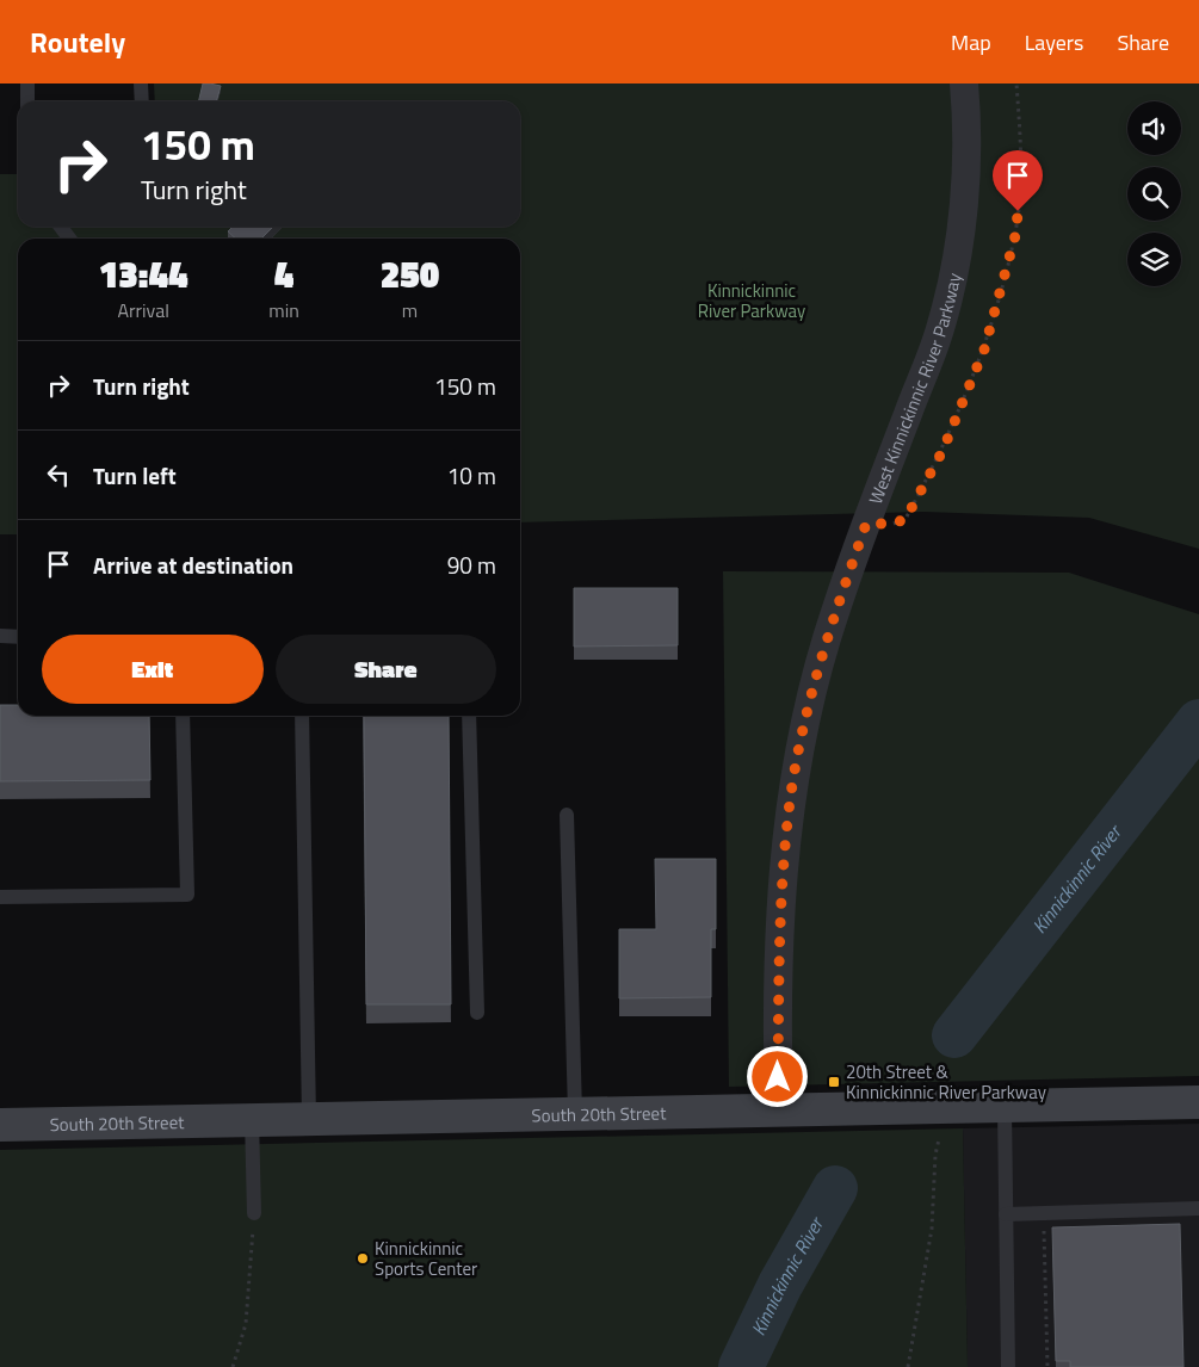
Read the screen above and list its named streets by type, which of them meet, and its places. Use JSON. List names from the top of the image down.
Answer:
{
  "streets": {
    "street": ["West Kinnickinnic River Parkway", "South 20th Street"]
  },
  "crossings": [
    ["West Kinnickinnic River Parkway", "South 20th Street"]
  ],
  "water": ["Kinnickinnic River"],
  "parks": ["Kinnickinnic River Parkway"],
  "places": {
    "transit": ["20th Street & Kinnickinnic River Parkway"],
    "other": ["Kinnickinnic Sports Center"]
  },
  "page": {
    "header": "Routely",
    "nav": ["Map", "Layers", "Share"],
    "turn": ["150 m", "Turn right"],
    "eta": [
      "13:44",
      "Arrival",
      "4",
      "min",
      "250",
      "m"
    ],
    "list": [
      {
        "name": "Turn right",
        "value": "150 m"
      },
      {
        "name": "Turn left",
        "value": "10 m"
      },
      {
        "name": "Arrive at destination",
        "value": "90 m"
      }
    ],
    "buttons": ["Exit", "Share"]
  }
}
